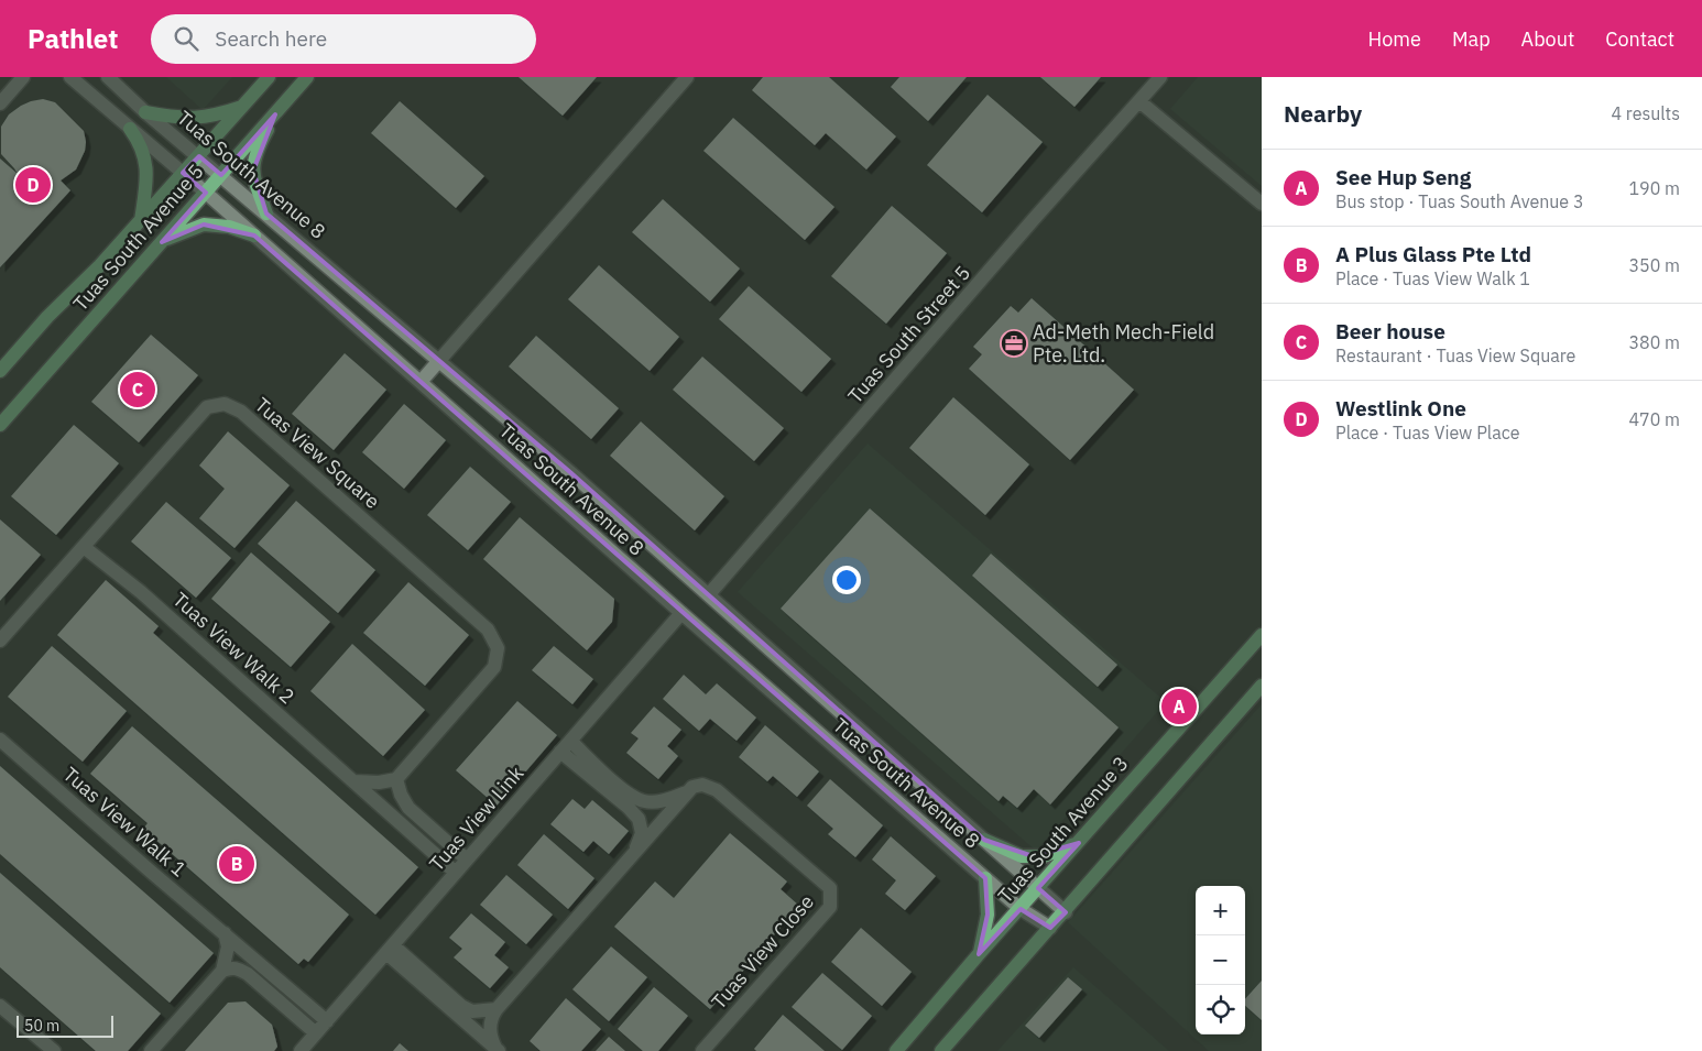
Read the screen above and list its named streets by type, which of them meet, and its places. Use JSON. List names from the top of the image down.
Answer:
{
  "streets": {
    "main road": ["Tuas South Avenue 5", "Tuas South Avenue 3"],
    "street": [
      "Tuas South Avenue 8",
      "Tuas South Street 5",
      "Tuas View Square",
      "Tuas View Walk 2",
      "Tuas View Link",
      "Tuas View Walk 1",
      "Tuas View Close"
    ]
  },
  "crossings": [
    ["Tuas South Avenue 8", "Tuas South Avenue 5"],
    ["Tuas South Avenue 8", "Tuas South Street 5"],
    ["Tuas South Avenue 8", "Tuas View Link"],
    ["Tuas South Avenue 8", "Tuas South Avenue 3"],
    ["Tuas View Square", "Tuas View Walk 2"],
    ["Tuas View Walk 2", "Tuas View Link"],
    ["Tuas View Link", "Tuas View Walk 1"],
    ["Tuas View Link", "Tuas View Close"]
  ],
  "places": {
    "office": ["Ad-Meth Mech-Field Pte. Ltd."]
  },
  "scale_bar": "50 m",
  "page": {
    "header": "Pathlet",
    "search": "Search here",
    "nav": [
      "Home",
      "Map",
      "About",
      "Contact"
    ],
    "heading": ["Nearby", "4 results"],
    "list": [
      {
        "mark": "A",
        "name": "See Hup Seng",
        "note": "Bus stop · Tuas South Avenue 3",
        "value": "190 m"
      },
      {
        "mark": "B",
        "name": "A Plus Glass Pte Ltd",
        "note": "Place · Tuas View Walk 1",
        "value": "350 m"
      },
      {
        "mark": "C",
        "name": "Beer house",
        "note": "Restaurant · Tuas View Square",
        "value": "380 m"
      },
      {
        "mark": "D",
        "name": "Westlink One",
        "note": "Place · Tuas View Place",
        "value": "470 m"
      }
    ],
    "pins": [
      "D",
      "C",
      "A",
      "B"
    ],
    "map_buttons": ["+", "−"],
    "scale": "50 m"
  }
}
